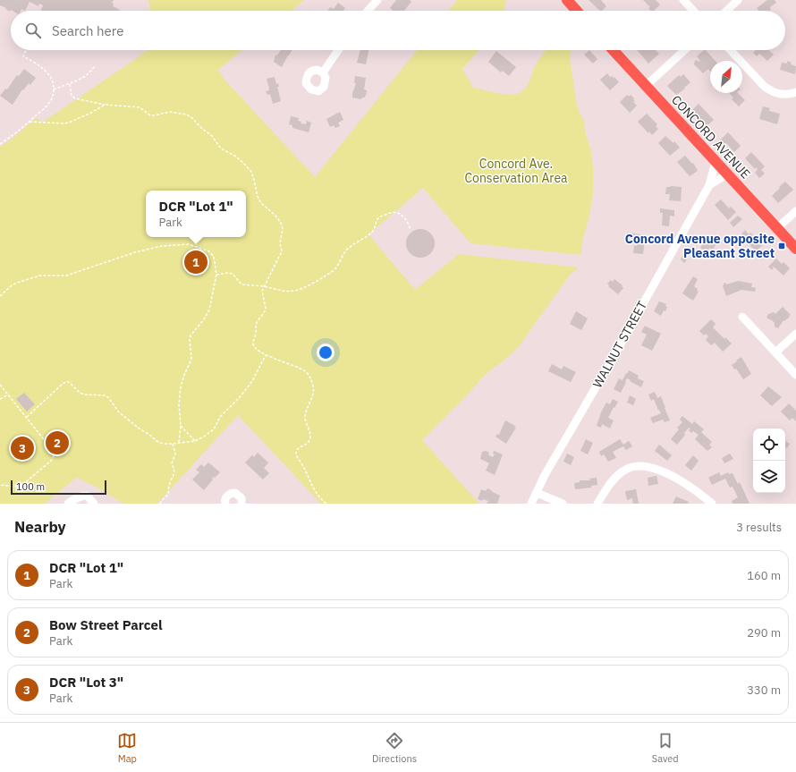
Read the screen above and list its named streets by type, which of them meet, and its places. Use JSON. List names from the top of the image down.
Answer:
{
  "streets": {
    "main road": ["CONCORD AVENUE"],
    "street": ["WALNUT STREET"]
  },
  "crossings": [
    ["CONCORD AVENUE", "WALNUT STREET"]
  ],
  "parks": ["Concord Ave. Conservation Area"],
  "places": {
    "transit": ["Concord Avenue opposite Pleasant Street"]
  },
  "scale_bar": "100 m",
  "north": "top right",
  "page": {
    "search": "Search here",
    "popup": ["DCR \"Lot 1\"", "Park"],
    "pins": ["1", "2", "3"],
    "scale": "100 m",
    "heading": ["Nearby", "3 results"],
    "list": [
      {
        "mark": "1",
        "name": "DCR \"Lot 1\"",
        "note": "Park",
        "value": "160 m"
      },
      {
        "mark": "2",
        "name": "Bow Street Parcel",
        "note": "Park",
        "value": "290 m"
      },
      {
        "mark": "3",
        "name": "DCR \"Lot 3\"",
        "note": "Park",
        "value": "330 m"
      }
    ],
    "nav": ["Map", "Directions", "Saved"]
  }
}
